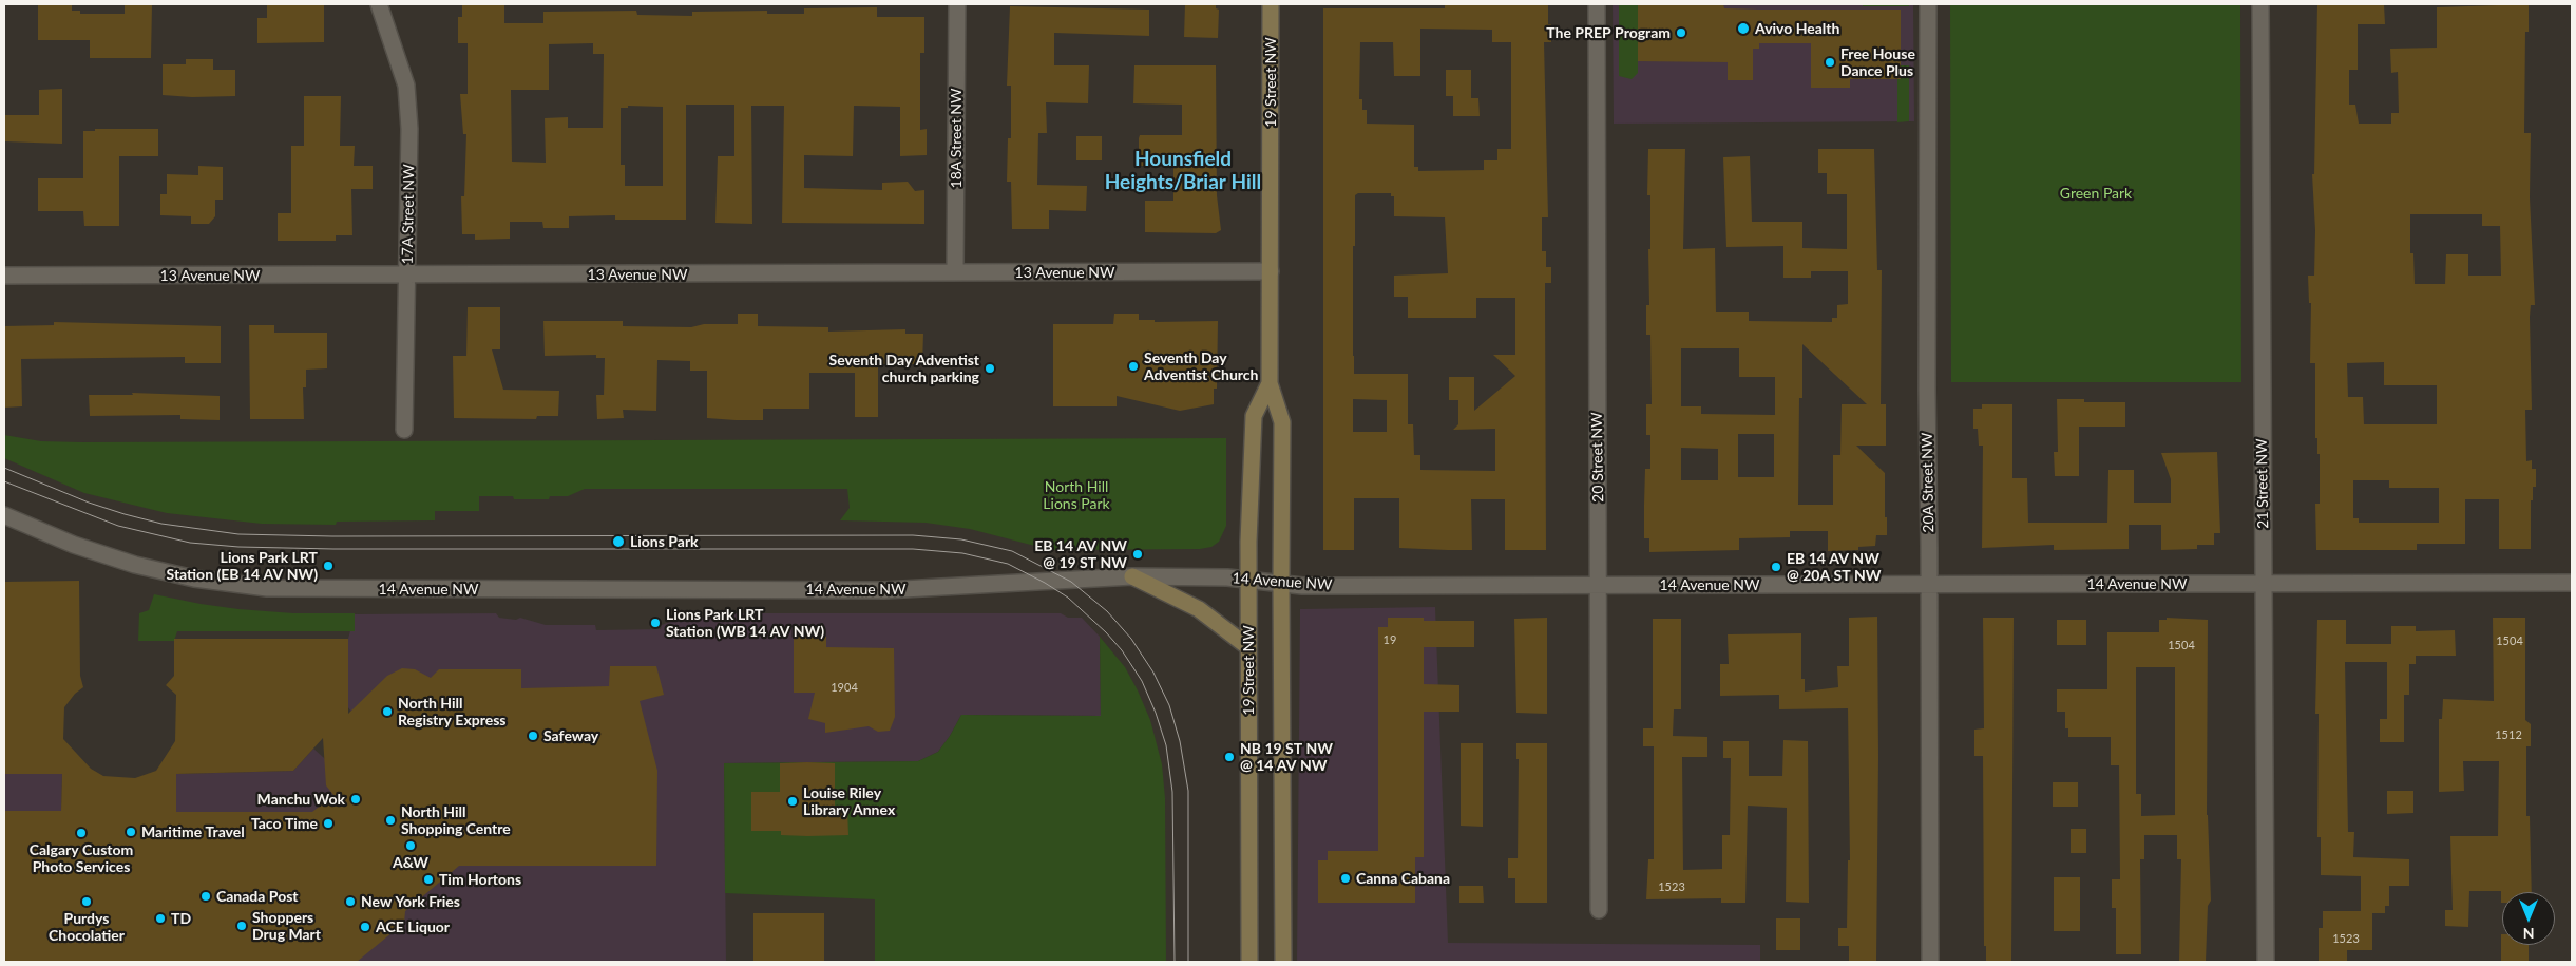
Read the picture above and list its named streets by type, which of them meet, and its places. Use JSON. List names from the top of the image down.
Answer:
{
  "streets": {
    "street": [
      "19 Street NW",
      "18A Street NW",
      "17A Street NW",
      "13 Avenue NW",
      "20 Street NW",
      "20A Street NW",
      "21 Street NW",
      "14 Avenue NW"
    ]
  },
  "crossings": [
    ["19 Street NW", "13 Avenue NW"],
    ["19 Street NW", "14 Avenue NW"],
    ["18A Street NW", "13 Avenue NW"],
    ["17A Street NW", "13 Avenue NW"],
    ["20 Street NW", "14 Avenue NW"],
    ["20A Street NW", "14 Avenue NW"],
    ["21 Street NW", "14 Avenue NW"]
  ],
  "districts": ["Hounsfield Heights/Briar Hill"],
  "parks": ["Green Park", "North Hill Lions Park"],
  "places": [
    "Avivo Health",
    "The PREP Program",
    "Free House Dance Plus",
    "Seventh Day Adventist Church",
    "Seventh Day Adventist church parking",
    "Lions Park",
    "EB 14 AV NW @ 19 ST NW",
    "Lions Park LRT Station (EB 14 AV NW)",
    "EB 14 AV NW @ 20A ST NW",
    "Lions Park LRT Station (WB 14 AV NW)",
    "North Hill Registry Express",
    "Safeway",
    "NB 19 ST NW @ 14 AV NW",
    "Manchu Wok",
    "Louise Riley Library Annex",
    "North Hill Shopping Centre",
    "Taco Time",
    "Maritime Travel",
    "Calgary Custom Photo Services",
    "A&W",
    "Canna Cabana",
    "Tim Hortons",
    "Canada Post",
    "Purdys Chocolatier",
    "New York Fries",
    "TD",
    "Shoppers Drug Mart",
    "ACE Liquor"
  ],
  "house_numbers": [
    "19",
    "1504",
    "1504",
    "1904",
    "1512",
    "1523",
    "1523"
  ],
  "north": "bottom"
}
